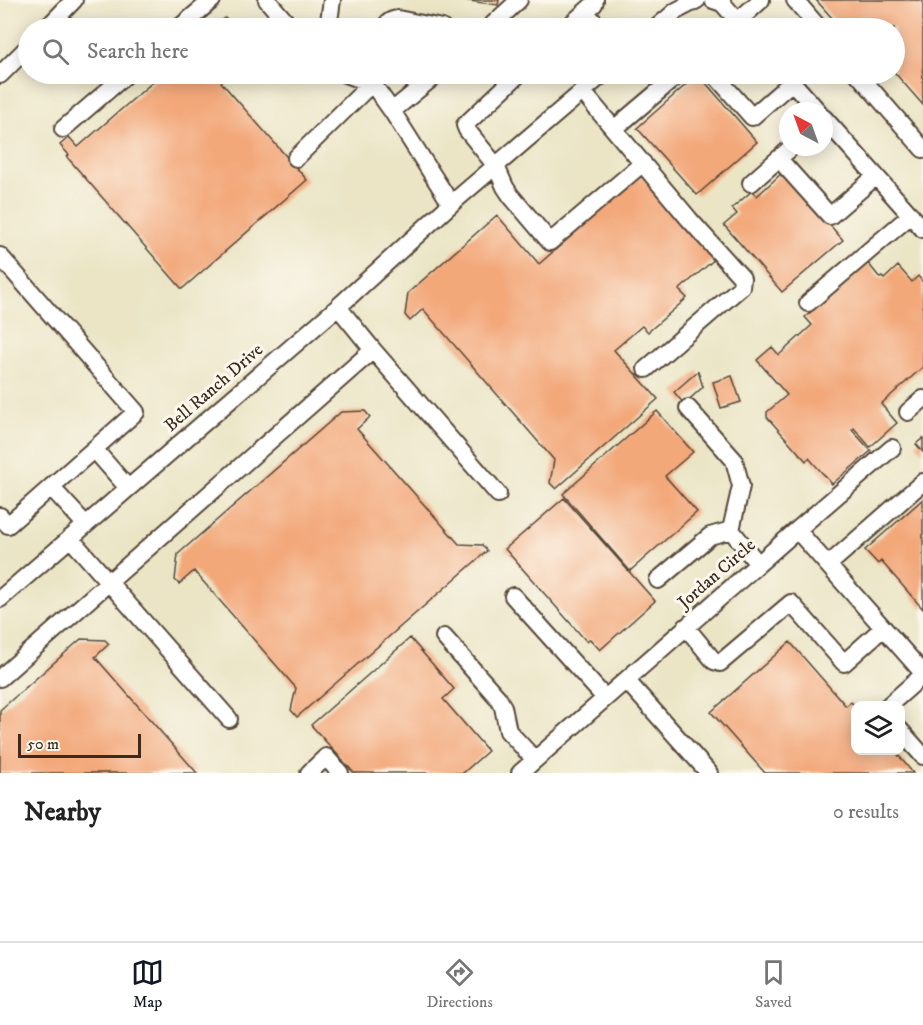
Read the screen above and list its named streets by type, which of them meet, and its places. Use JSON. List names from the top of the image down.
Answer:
{
  "streets": {
    "street": ["Bell Ranch Drive", "Jordan Circle"]
  },
  "scale_bar": "50 m",
  "north": "top left",
  "page": {
    "search": "Search here",
    "scale": "50 m",
    "heading": ["Nearby", "0 results"],
    "nav": ["Map", "Directions", "Saved"]
  }
}
